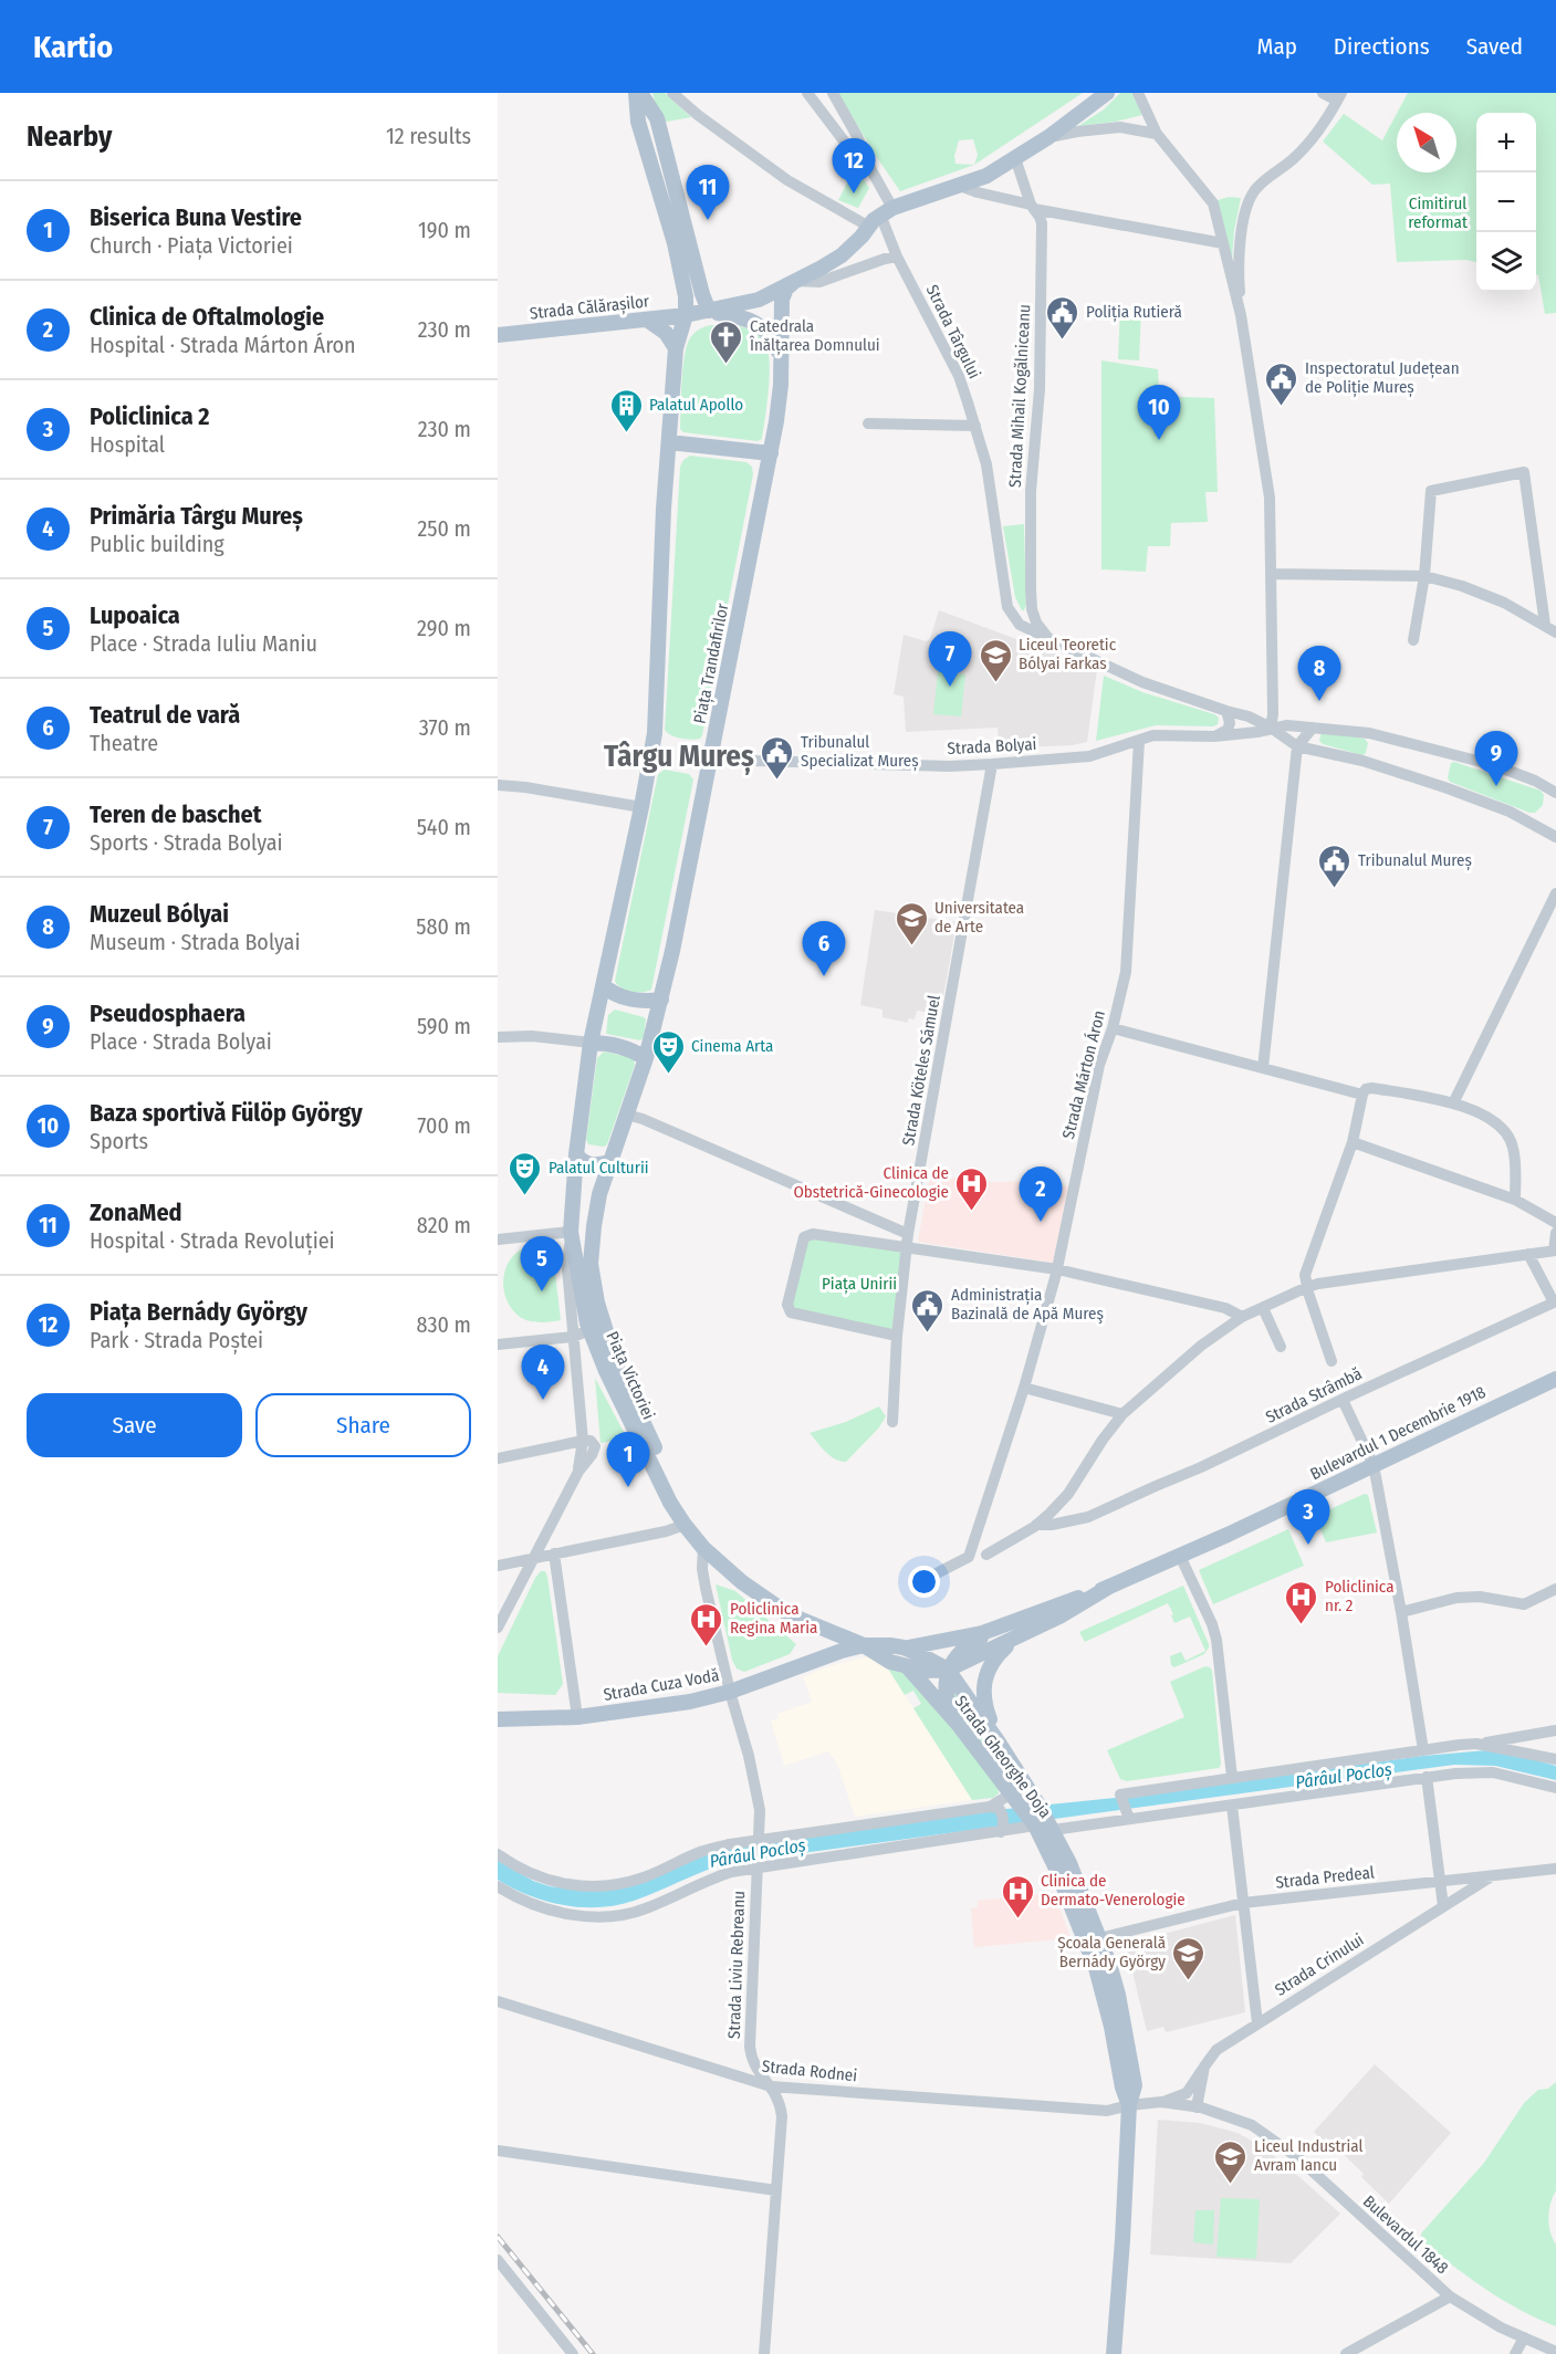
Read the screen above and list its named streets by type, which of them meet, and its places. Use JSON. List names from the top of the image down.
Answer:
{
  "streets": {
    "main road": [
      "Strada Călărașilor",
      "Piața Trandafirilor",
      "Piața Victoriei",
      "Bulevardul 1 Decembrie 1918",
      "Strada Cuza Vodă",
      "Strada Gheorghe Doja"
    ],
    "street": [
      "Strada Târgului",
      "Strada Mihail Kogălniceanu",
      "Strada Bolyai",
      "Strada Köteles Sámuel",
      "Strada Márton Áron",
      "Strada Strâmbă",
      "Strada Predeal",
      "Strada Liviu Rebreanu",
      "Strada Crinului",
      "Strada Rodnei",
      "Bulevardul 1848"
    ]
  },
  "crossings": [
    ["Strada Târgului", "Strada Mihail Kogălniceanu"],
    ["Strada Târgului", "Strada Bolyai"],
    ["Strada Mihail Kogălniceanu", "Strada Bolyai"],
    ["Piața Trandafirilor", "Strada Bolyai"],
    ["Piața Trandafirilor", "Piața Victoriei"],
    ["Strada Bolyai", "Strada Köteles Sámuel"],
    ["Strada Bolyai", "Strada Márton Áron"],
    ["Piața Victoriei", "Bulevardul 1 Decembrie 1918"],
    ["Piața Victoriei", "Strada Cuza Vodă"],
    ["Piața Victoriei", "Strada Gheorghe Doja"],
    ["Piața Victoriei", "Strada Liviu Rebreanu"],
    ["Bulevardul 1 Decembrie 1918", "Strada Gheorghe Doja"],
    ["Strada Cuza Vodă", "Strada Liviu Rebreanu"],
    ["Strada Gheorghe Doja", "Strada Predeal"],
    ["Strada Gheorghe Doja", "Strada Rodnei"],
    ["Strada Gheorghe Doja", "Bulevardul 1848"],
    ["Strada Predeal", "Strada Crinului"],
    ["Strada Liviu Rebreanu", "Strada Rodnei"],
    ["Strada Crinului", "Bulevardul 1848"],
    ["Strada Rodnei", "Bulevardul 1848"]
  ],
  "districts": ["Târgu Mureș"],
  "water": ["Pârâul Pocloș"],
  "parks": ["Cimitirul reformat", "Piața Unirii"],
  "places": {
    "public building": [
      "Poliția Rutieră",
      "Inspectoratul Județean de Poliție Mureș",
      "Tribunalul Specializat Mureș",
      "Tribunalul Mureș",
      "Administrația Bazinală de Apă Mureş"
    ],
    "church": ["Catedrala Înălțarea Domnului"],
    "building": ["Palatul Apollo"],
    "school or university": [
      "Liceul Teoretic Bólyai Farkas",
      "Universitatea de Arte",
      "Școala Generală Bernády György",
      "Liceul Industrial Avram Iancu"
    ],
    "theatre": ["Cinema Arta", "Palatul Culturii"],
    "hospital": [
      "Clinica de Obstetrică-Ginecologie",
      "Policlinica nr. 2",
      "Policlinica Regina Maria",
      "Clinica de Dermato-Venerologie"
    ]
  },
  "north": "top left",
  "page": {
    "header": "Kartio",
    "nav": ["Map", "Directions", "Saved"],
    "heading": ["Nearby", "12 results"],
    "map_buttons": ["+", "−"],
    "pins": [
      "12",
      "11",
      "10",
      "7",
      "8",
      "9",
      "6",
      "2",
      "5",
      "4",
      "1",
      "3"
    ],
    "list": [
      {
        "mark": "1",
        "name": "Biserica Buna Vestire",
        "note": "Church · Piața Victoriei",
        "value": "190 m"
      },
      {
        "mark": "2",
        "name": "Clinica de Oftalmologie",
        "note": "Hospital · Strada Márton Áron",
        "value": "230 m"
      },
      {
        "mark": "3",
        "name": "Policlinica 2",
        "note": "Hospital",
        "value": "230 m"
      },
      {
        "mark": "4",
        "name": "Primăria Târgu Mureș",
        "note": "Public building",
        "value": "250 m"
      },
      {
        "mark": "5",
        "name": "Lupoaica",
        "note": "Place · Strada Iuliu Maniu",
        "value": "290 m"
      },
      {
        "mark": "6",
        "name": "Teatrul de vară",
        "note": "Theatre",
        "value": "370 m"
      },
      {
        "mark": "7",
        "name": "Teren de baschet",
        "note": "Sports · Strada Bolyai",
        "value": "540 m"
      },
      {
        "mark": "8",
        "name": "Muzeul Bólyai",
        "note": "Museum · Strada Bolyai",
        "value": "580 m"
      },
      {
        "mark": "9",
        "name": "Pseudosphaera",
        "note": "Place · Strada Bolyai",
        "value": "590 m"
      },
      {
        "mark": "10",
        "name": "Baza sportivă Fülöp György",
        "note": "Sports",
        "value": "700 m"
      },
      {
        "mark": "11",
        "name": "ZonaMed",
        "note": "Hospital · Strada Revoluției",
        "value": "820 m"
      },
      {
        "mark": "12",
        "name": "Piața Bernády György",
        "note": "Park · Strada Poștei",
        "value": "830 m"
      }
    ],
    "buttons": ["Save", "Share"]
  }
}
